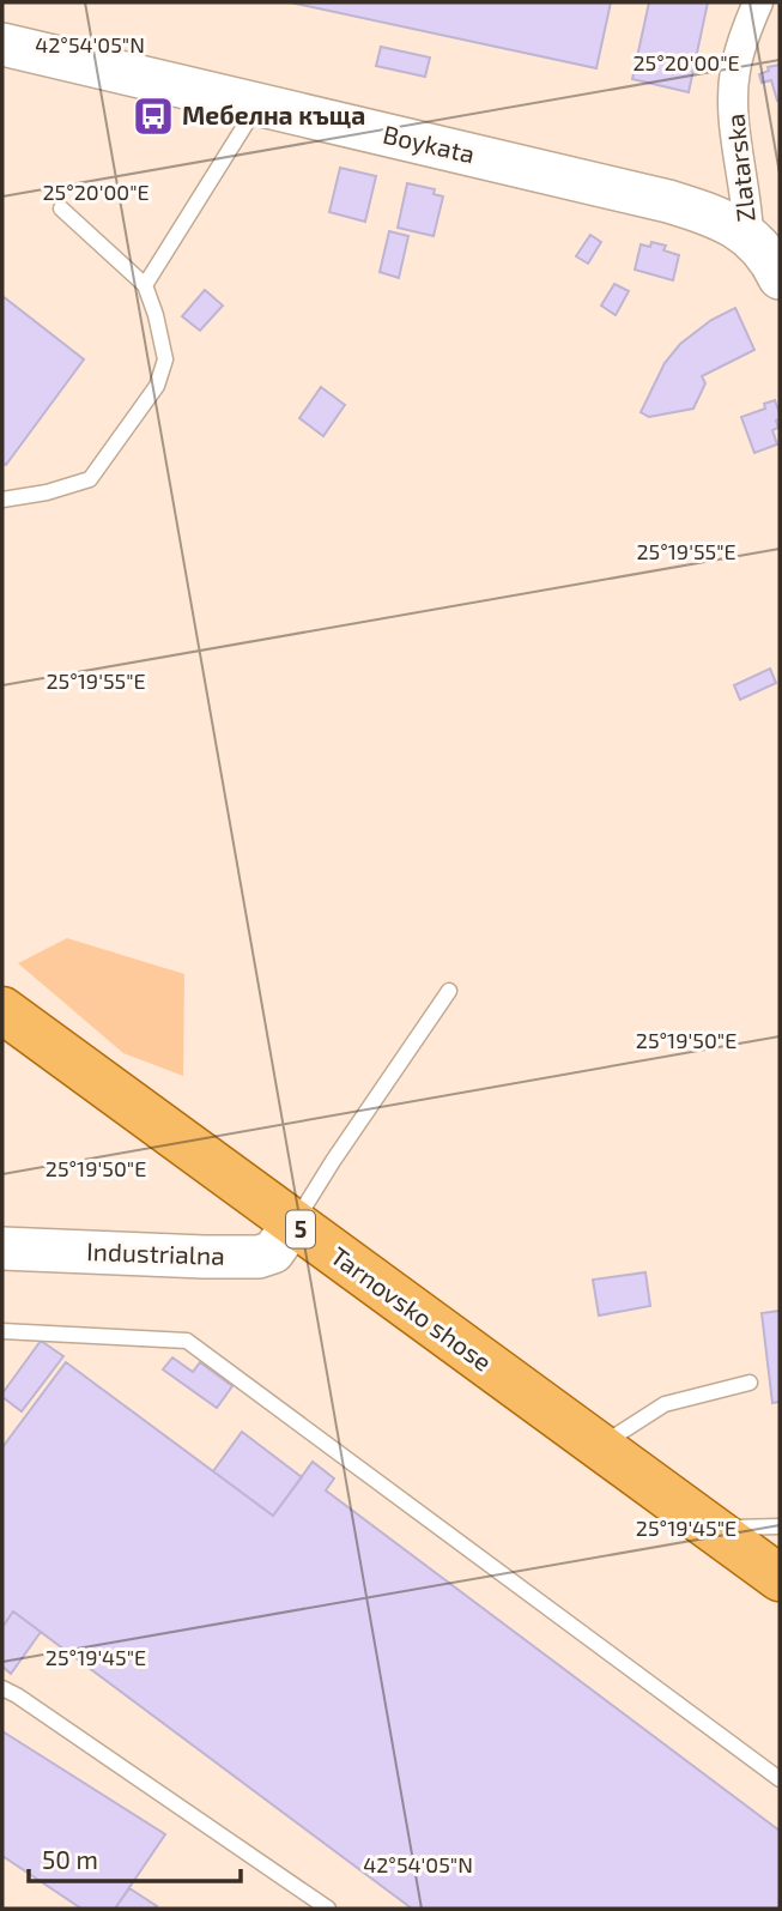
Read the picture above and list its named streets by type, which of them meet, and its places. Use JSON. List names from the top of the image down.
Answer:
{
  "streets": {
    "main road": ["5", "Tarnovsko shose"],
    "street": ["Boykata", "Zlatarska", "Industrialna"]
  },
  "crossings": [
    ["Boykata", "Zlatarska"],
    ["Industrialna", "Tarnovsko shose"]
  ],
  "places": {
    "bus stop": ["Мебелна къща"]
  },
  "scale_bar": "50 m",
  "coordinates": [
    "42°54'05\"N",
    "25°20'00\"E",
    "25°19'55\"E",
    "25°19'50\"E",
    "25°19'45\"E"
  ]
}
